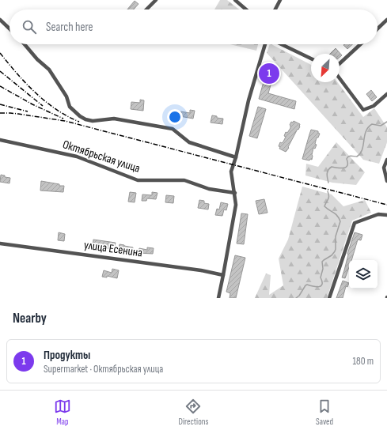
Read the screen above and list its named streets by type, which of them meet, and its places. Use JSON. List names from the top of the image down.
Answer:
{
  "streets": {
    "street": ["Октябрьская улица", "улица Есенина"]
  },
  "north": "bottom left",
  "page": {
    "search": "Search here",
    "pins": "1",
    "heading": "Nearby",
    "list": [
      {
        "mark": "1",
        "name": "Продукты",
        "note": "Supermarket · Октябрьская улица",
        "value": "180 m"
      }
    ],
    "nav": ["Map", "Directions", "Saved"]
  }
}
